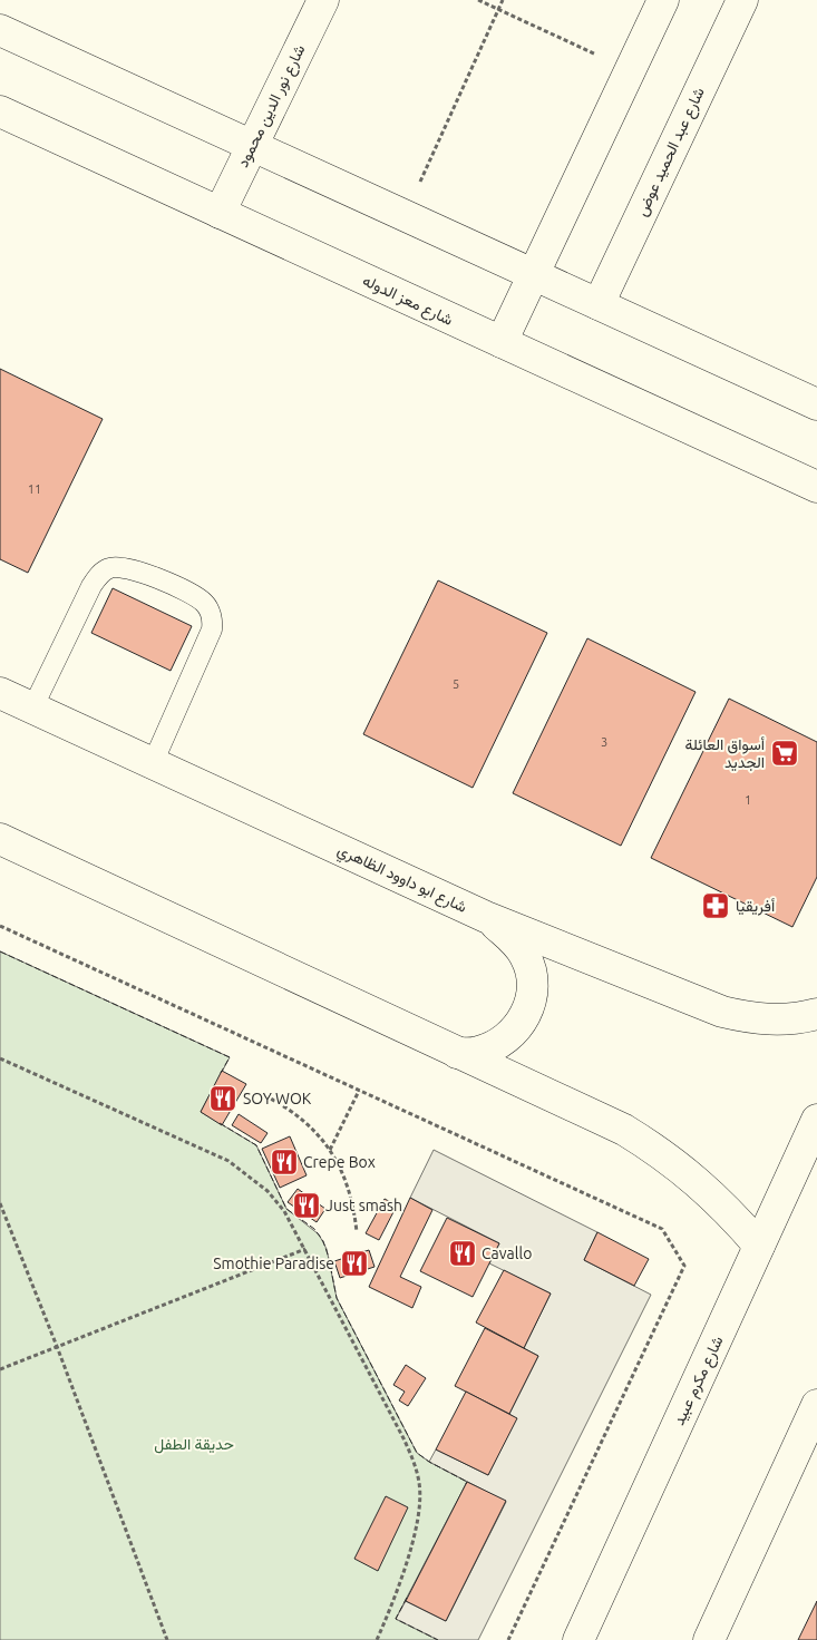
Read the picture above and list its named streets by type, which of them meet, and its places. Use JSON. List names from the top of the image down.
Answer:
{
  "streets": {
    "street": [
      "شارع نور الدين محمود",
      "شارع عبد الحميد عوض",
      "شارع معز الدوله",
      "شارع ابو داوود الظاهري",
      "شارع مكرم عبيد"
    ]
  },
  "crossings": [
    ["شارع نور الدين محمود", "شارع معز الدوله"]
  ],
  "parks": ["حديقة الطفل"],
  "places": {
    "supermarket": ["أسواق العائلة الجديد"],
    "pharmacy": ["أفريقيا"],
    "restaurant": [
      "SOY WOK",
      "Crepe Box",
      "Just smash",
      "Cavallo",
      "Smothie Paradise"
    ]
  },
  "house_numbers": [
    "11",
    "5",
    "3",
    "1"
  ]
}
